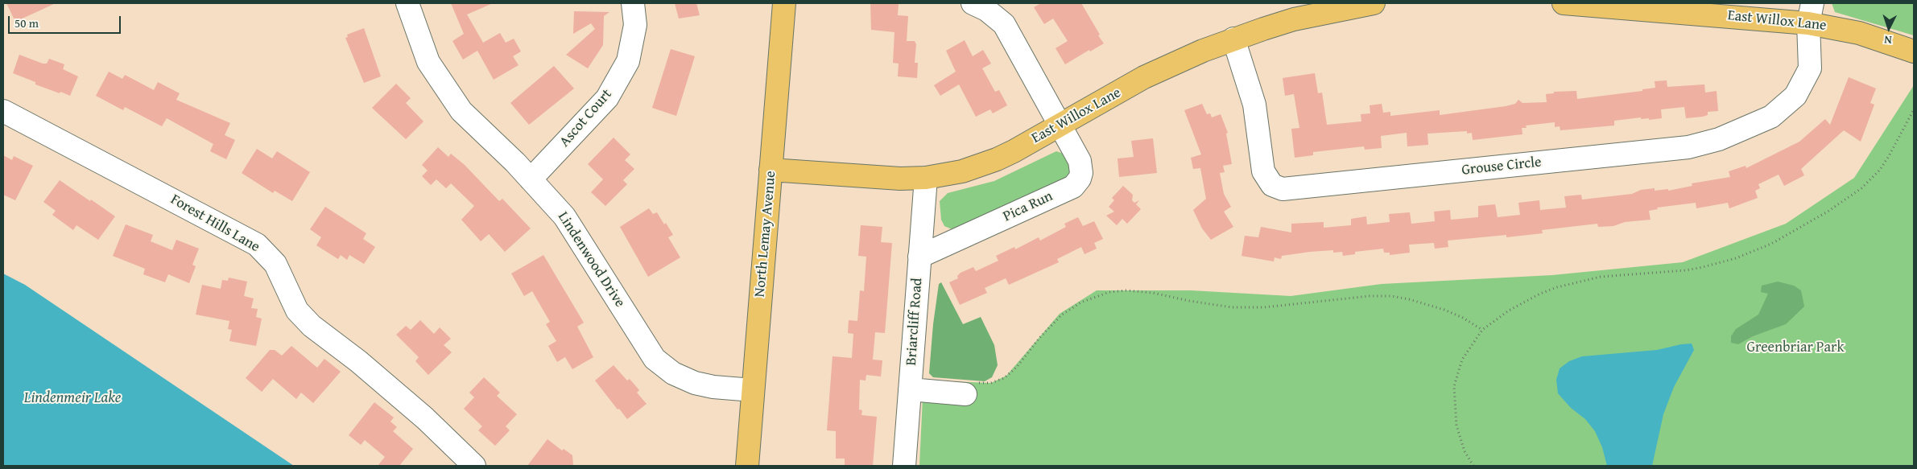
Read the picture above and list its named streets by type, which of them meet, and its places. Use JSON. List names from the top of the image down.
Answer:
{
  "streets": {
    "main road": ["East Willox Lane", "North Lemay Avenue"],
    "street": [
      "Ascot Court",
      "Grouse Circle",
      "Pica Run",
      "Forest Hills Lane",
      "Lindenwood Drive",
      "Briarcliff Road"
    ]
  },
  "crossings": [
    ["East Willox Lane", "Grouse Circle"],
    ["East Willox Lane", "Pica Run"],
    ["East Willox Lane", "North Lemay Avenue"],
    ["East Willox Lane", "Briarcliff Road"],
    ["Ascot Court", "Lindenwood Drive"],
    ["Pica Run", "Briarcliff Road"],
    ["North Lemay Avenue", "Lindenwood Drive"]
  ],
  "water": ["Lindenmeir Lake"],
  "parks": ["Greenbriar Park"],
  "scale_bar": "50 m",
  "north": "bottom"
}
